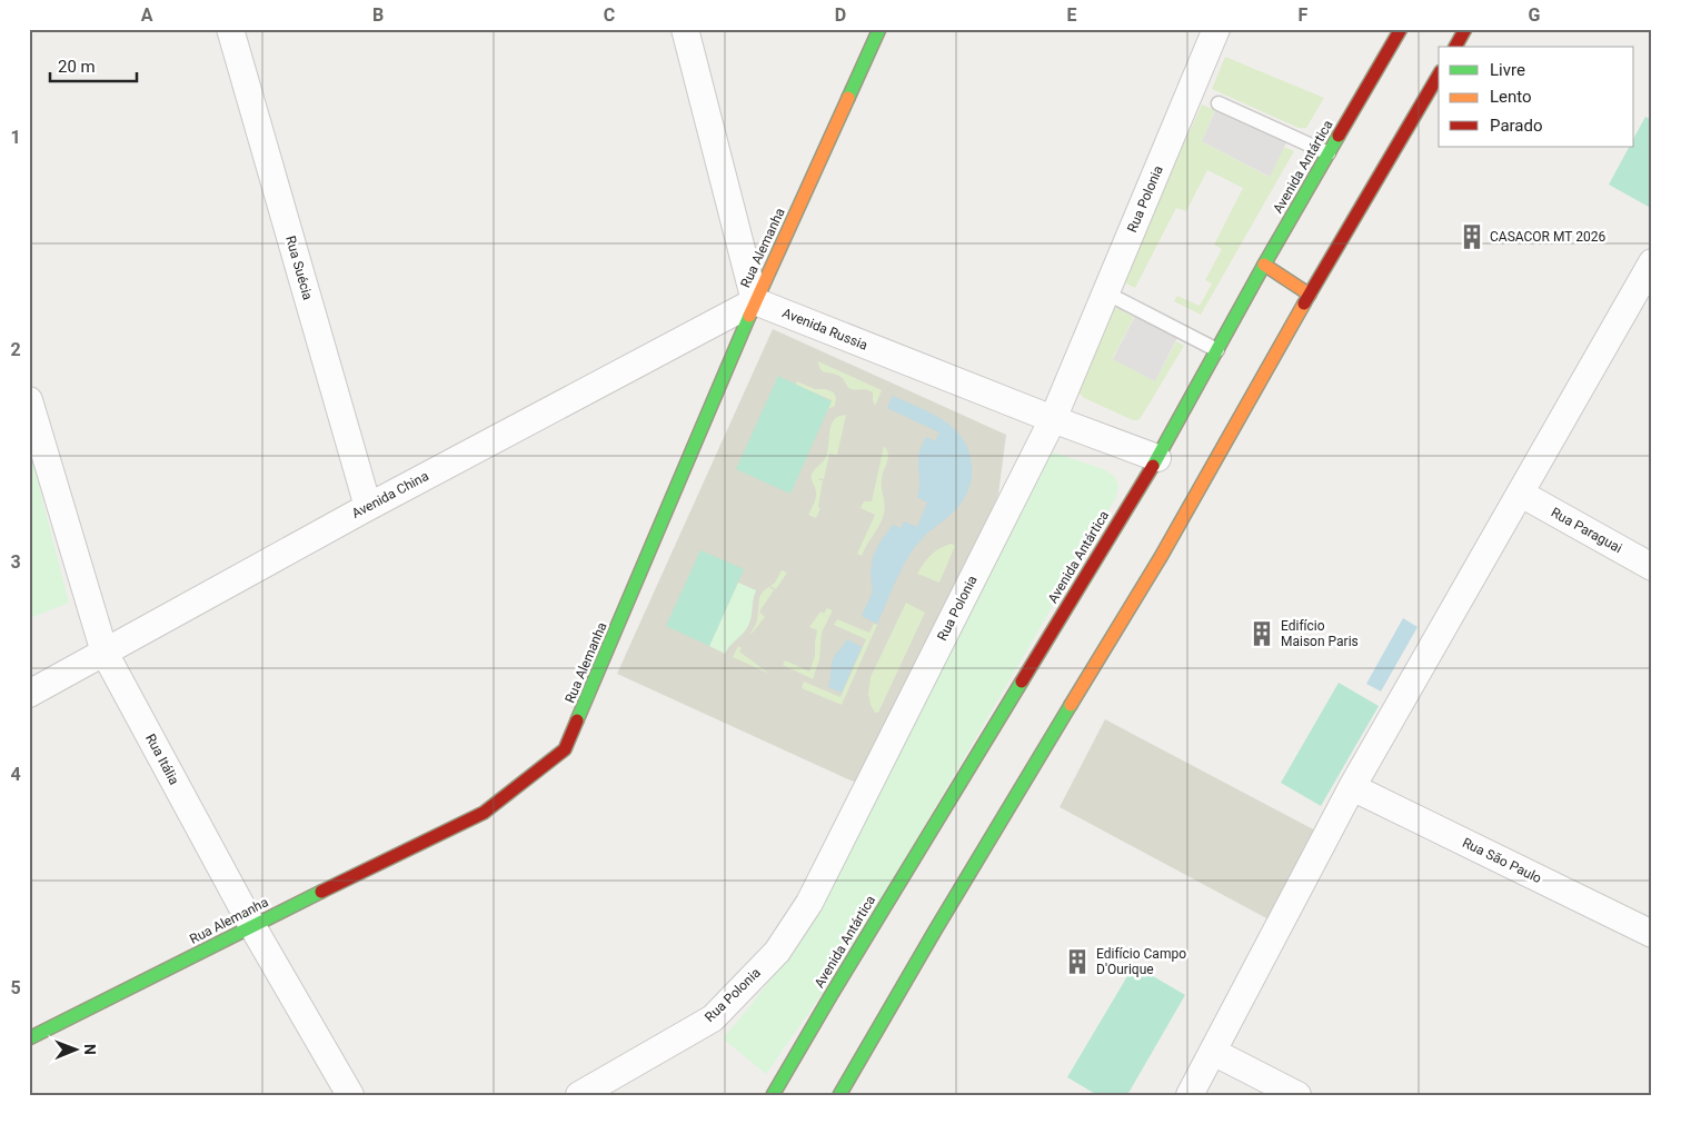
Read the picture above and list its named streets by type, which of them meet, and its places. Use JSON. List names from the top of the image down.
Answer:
{
  "streets": {
    "main road": ["Avenida Antártica", "Rua Alemanha"],
    "street": [
      "Rua Polonia",
      "Rua Suécia",
      "Avenida Russia",
      "Avenida China",
      "Rua Paraguai",
      "Rua Itália",
      "Rua São Paulo"
    ]
  },
  "crossings": [
    ["Avenida Antártica", "Avenida Russia"],
    ["Rua Polonia", "Avenida Russia"],
    ["Rua Alemanha", "Avenida Russia"],
    ["Rua Alemanha", "Avenida China"],
    ["Rua Alemanha", "Rua Itália"],
    ["Rua Suécia", "Avenida China"],
    ["Avenida Russia", "Avenida China"],
    ["Avenida China", "Rua Itália"]
  ],
  "places": {
    "building": ["CASACOR MT 2026", "Edifício Maison Paris", "Edifício Campo D'Ourique"]
  },
  "legend": ["Livre", "Lento", "Parado"],
  "scale_bar": "20 m",
  "north": "right",
  "grid": {
    "columns": [
      "A",
      "B",
      "C",
      "D",
      "E",
      "F",
      "G"
    ],
    "rows": [
      "1",
      "2",
      "3",
      "4",
      "5"
    ]
  }
}
